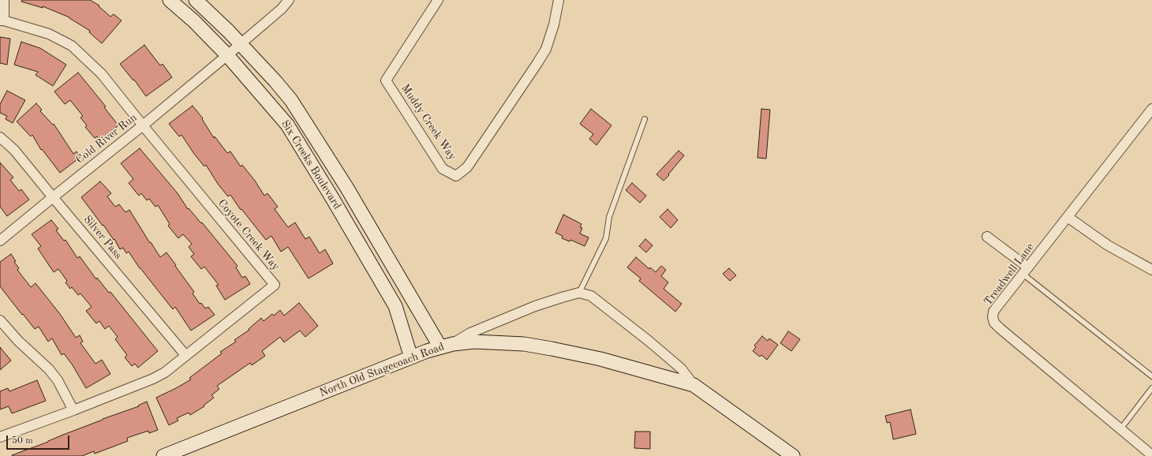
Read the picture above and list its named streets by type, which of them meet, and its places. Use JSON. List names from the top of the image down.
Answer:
{
  "streets": {
    "street": [
      "Muddy Creek Way",
      "Cold River Run",
      "Six Creeks Boulevard",
      "Coyote Creek Way",
      "Silver Pass",
      "Treadwell Lane",
      "North Old Stagecoach Road"
    ]
  },
  "crossings": [
    ["Cold River Run", "Six Creeks Boulevard"],
    ["Cold River Run", "Coyote Creek Way"],
    ["Cold River Run", "Silver Pass"],
    ["Six Creeks Boulevard", "North Old Stagecoach Road"],
    ["Coyote Creek Way", "Silver Pass"]
  ],
  "scale_bar": "50 m"
}
